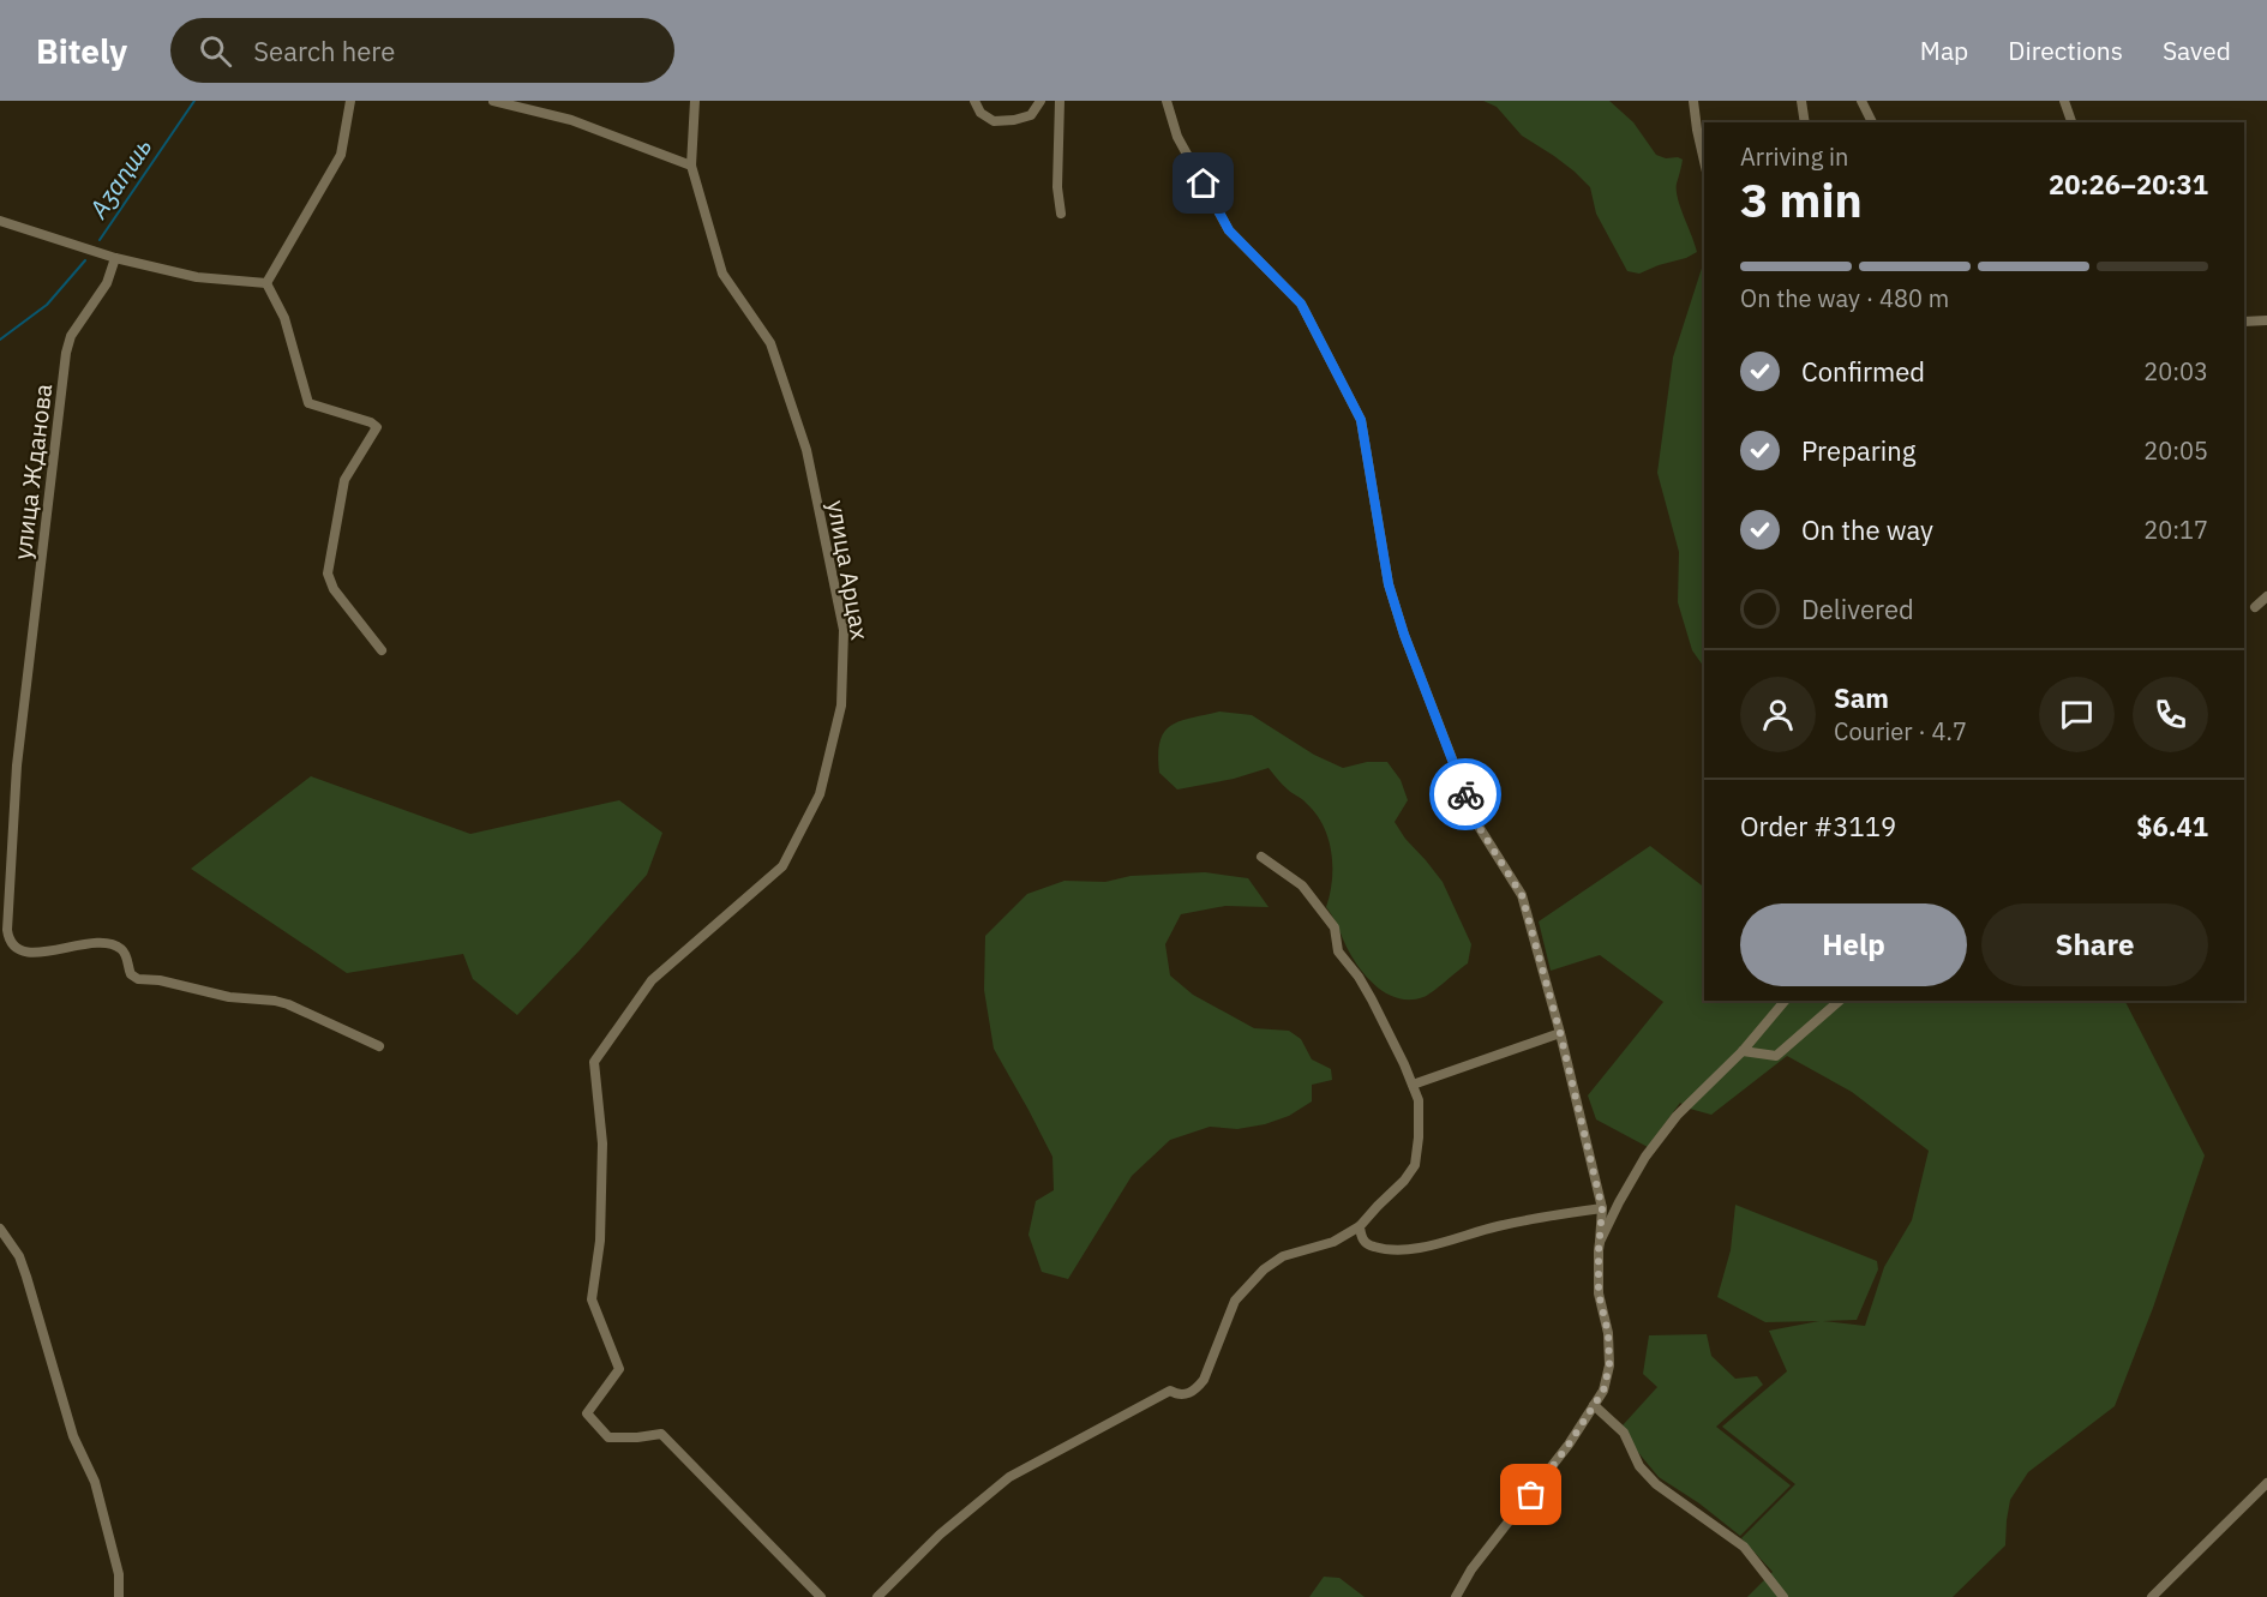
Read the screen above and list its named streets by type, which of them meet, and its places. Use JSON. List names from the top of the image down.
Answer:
{
  "streets": {
    "street": ["улица Жданова", "улица Арцах"]
  },
  "water": ["Аӡаԥшь"],
  "page": {
    "header": "Bitely",
    "search": "Search here",
    "nav": ["Map", "Directions", "Saved"],
    "heading": ["3 min", "Arriving in", "20:26–20:31"],
    "panel": [
      "Sam",
      "Courier · 4.7",
      "Order #3119",
      "$6.41"
    ],
    "bar": "On the way · 480 m",
    "list": [
      ["Confirmed", "20:03"],
      ["Preparing", "20:05"],
      ["On the way", "20:17"],
      "Delivered"
    ],
    "buttons": ["Help", "Share"]
  }
}
